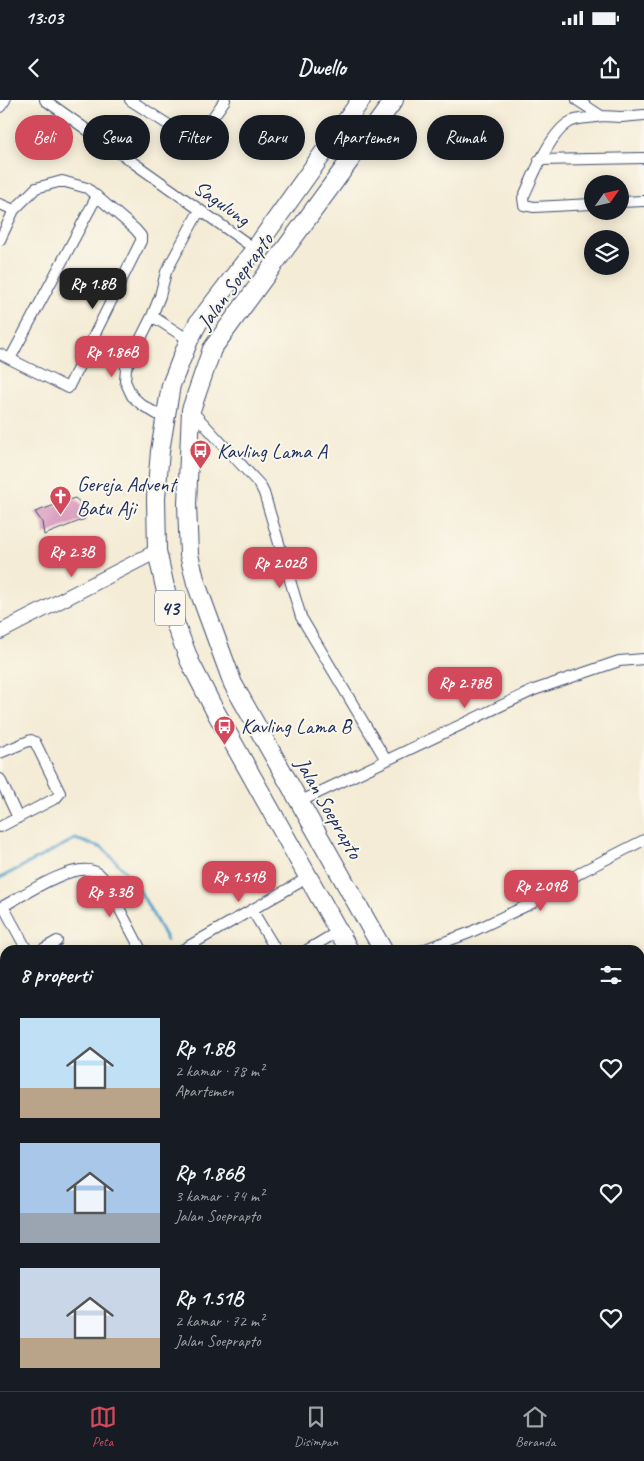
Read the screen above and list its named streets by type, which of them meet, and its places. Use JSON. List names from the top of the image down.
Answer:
{
  "streets": {
    "highway": ["Jalan Soeprapto", "43"],
    "street": ["Sagulung"]
  },
  "crossings": [
    ["Sagulung", "Jalan Soeprapto"]
  ],
  "places": {
    "bus stop": ["Kavling Lama A", "Kavling Lama B"],
    "church": ["Gereja Advent Batu Aji"]
  },
  "north": "top right",
  "page": {
    "status": "13:03",
    "header": "Dwello",
    "chip": [
      "Beli",
      "Sewa",
      "Filter",
      "Baru",
      "Apartemen",
      "Rumah"
    ],
    "price": [
      "Rp 1.8B",
      "Rp 1.86B",
      "Rp 2.3B",
      "Rp 2.02B",
      "Rp 2.78B",
      "Rp 1.51B",
      "Rp 2.09B",
      "Rp 3.3B"
    ],
    "heading": "8 properti",
    "list": [
      {
        "name": "Rp 1.8B",
        "note": "2 kamar · 78 m² · Apartemen"
      },
      {
        "name": "Rp 1.86B",
        "note": "3 kamar · 74 m² · Jalan Soeprapto"
      },
      {
        "name": "Rp 1.51B",
        "note": "2 kamar · 72 m² · Jalan Soeprapto"
      }
    ],
    "tabs": ["Peta", "Disimpan", "Beranda"]
  }
}
